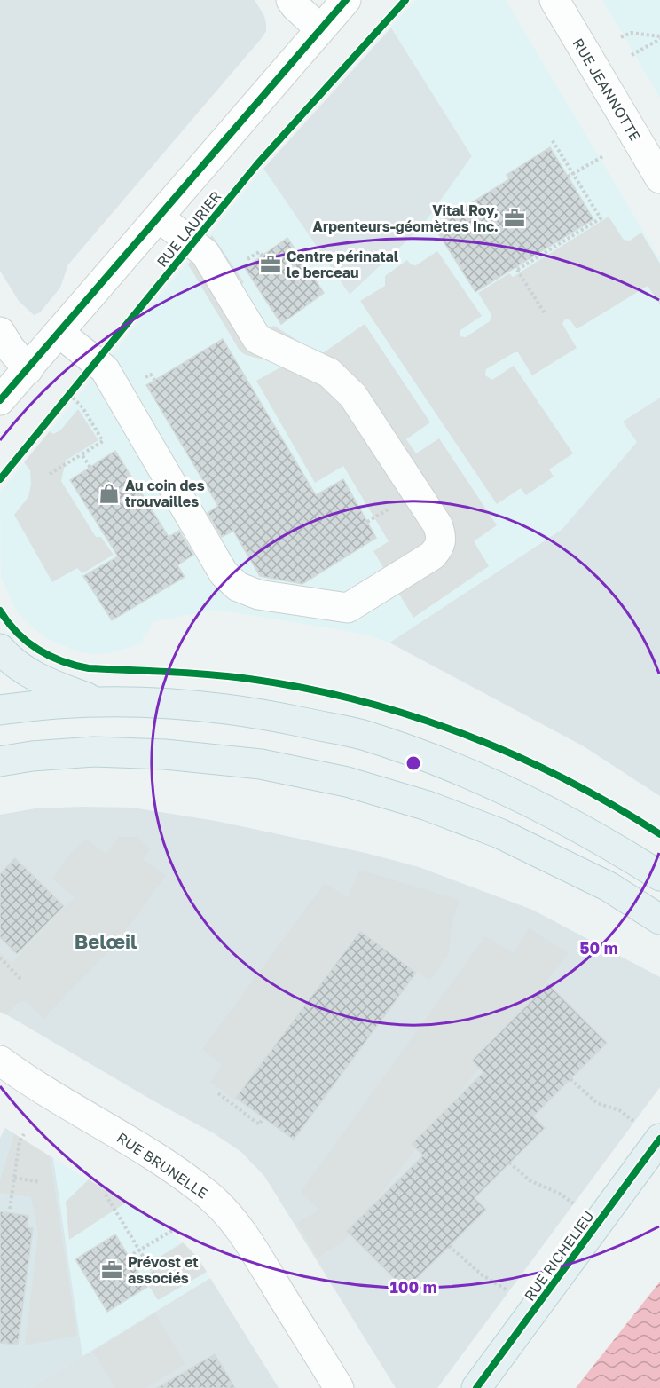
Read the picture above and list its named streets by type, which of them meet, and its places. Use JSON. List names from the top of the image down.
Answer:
{
  "streets": {
    "main road": ["RUE RICHELIEU"],
    "street": ["RUE JEANNOTTE", "RUE LAURIER", "RUE BRUNELLE"]
  },
  "districts": ["Belœil"],
  "places": {
    "office": ["Vital Roy, Arpenteurs-géomètres Inc.", "Centre périnatal le berceau", "Prévost et associés"],
    "shop": ["Au coin des trouvailles"]
  },
  "rings": ["50 m", "100 m"]
}
